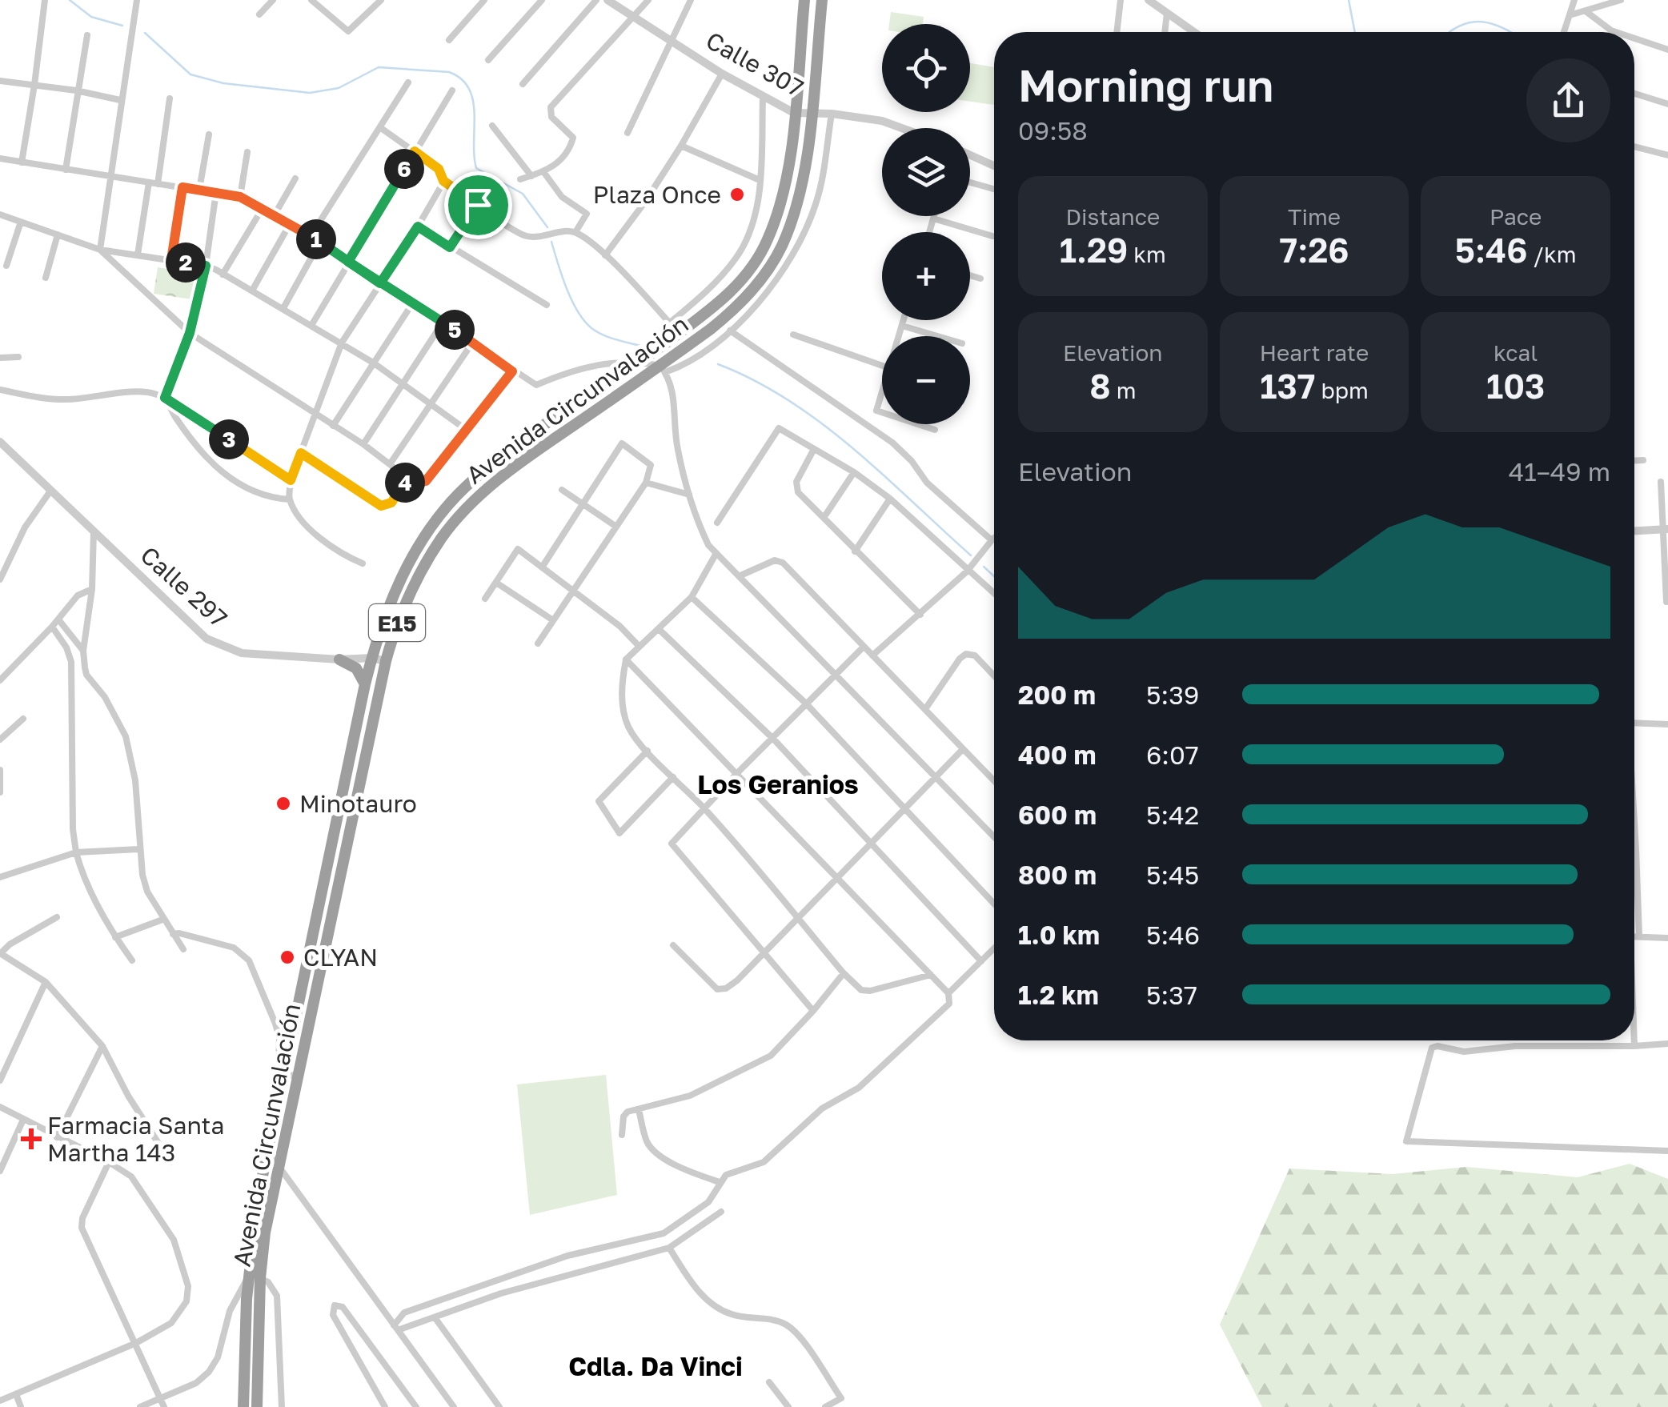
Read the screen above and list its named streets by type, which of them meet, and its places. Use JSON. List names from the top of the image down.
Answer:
{
  "streets": {
    "highway": ["Avenida Circunvalación", "E15"],
    "street": ["Calle 307", "Calle 297"]
  },
  "crossings": [
    ["Calle 307", "Avenida Circunvalación"],
    ["Avenida Circunvalación", "Calle 297"]
  ],
  "districts": ["Los Geranios", "Cdla. Da Vinci"],
  "places": {
    "other": ["Plaza Once", "Minotauro", "CLYAN"],
    "health": ["Farmacia Santa Martha 143"]
  },
  "page": {
    "map_buttons": ["+", "−"],
    "heading": ["Morning run", "09:58"],
    "pins": [
      "6",
      "1",
      "2",
      "5",
      "3",
      "4"
    ],
    "stats": [
      ["Distance", "1.29 km"],
      ["Time", "7:26"],
      ["Pace", "5:46 /km"],
      ["Elevation", "8 m"],
      ["Heart rate", "137 bpm"],
      ["kcal", "103"]
    ],
    "chart": ["Elevation", "41–49 m"],
    "list": [
      {
        "name": "200 m",
        "note": "5:39"
      },
      {
        "name": "400 m",
        "note": "6:07"
      },
      {
        "name": "600 m",
        "note": "5:42"
      },
      {
        "name": "800 m",
        "note": "5:45"
      },
      {
        "name": "1.0 km",
        "note": "5:46"
      },
      {
        "name": "1.2 km",
        "note": "5:37"
      }
    ]
  }
}
